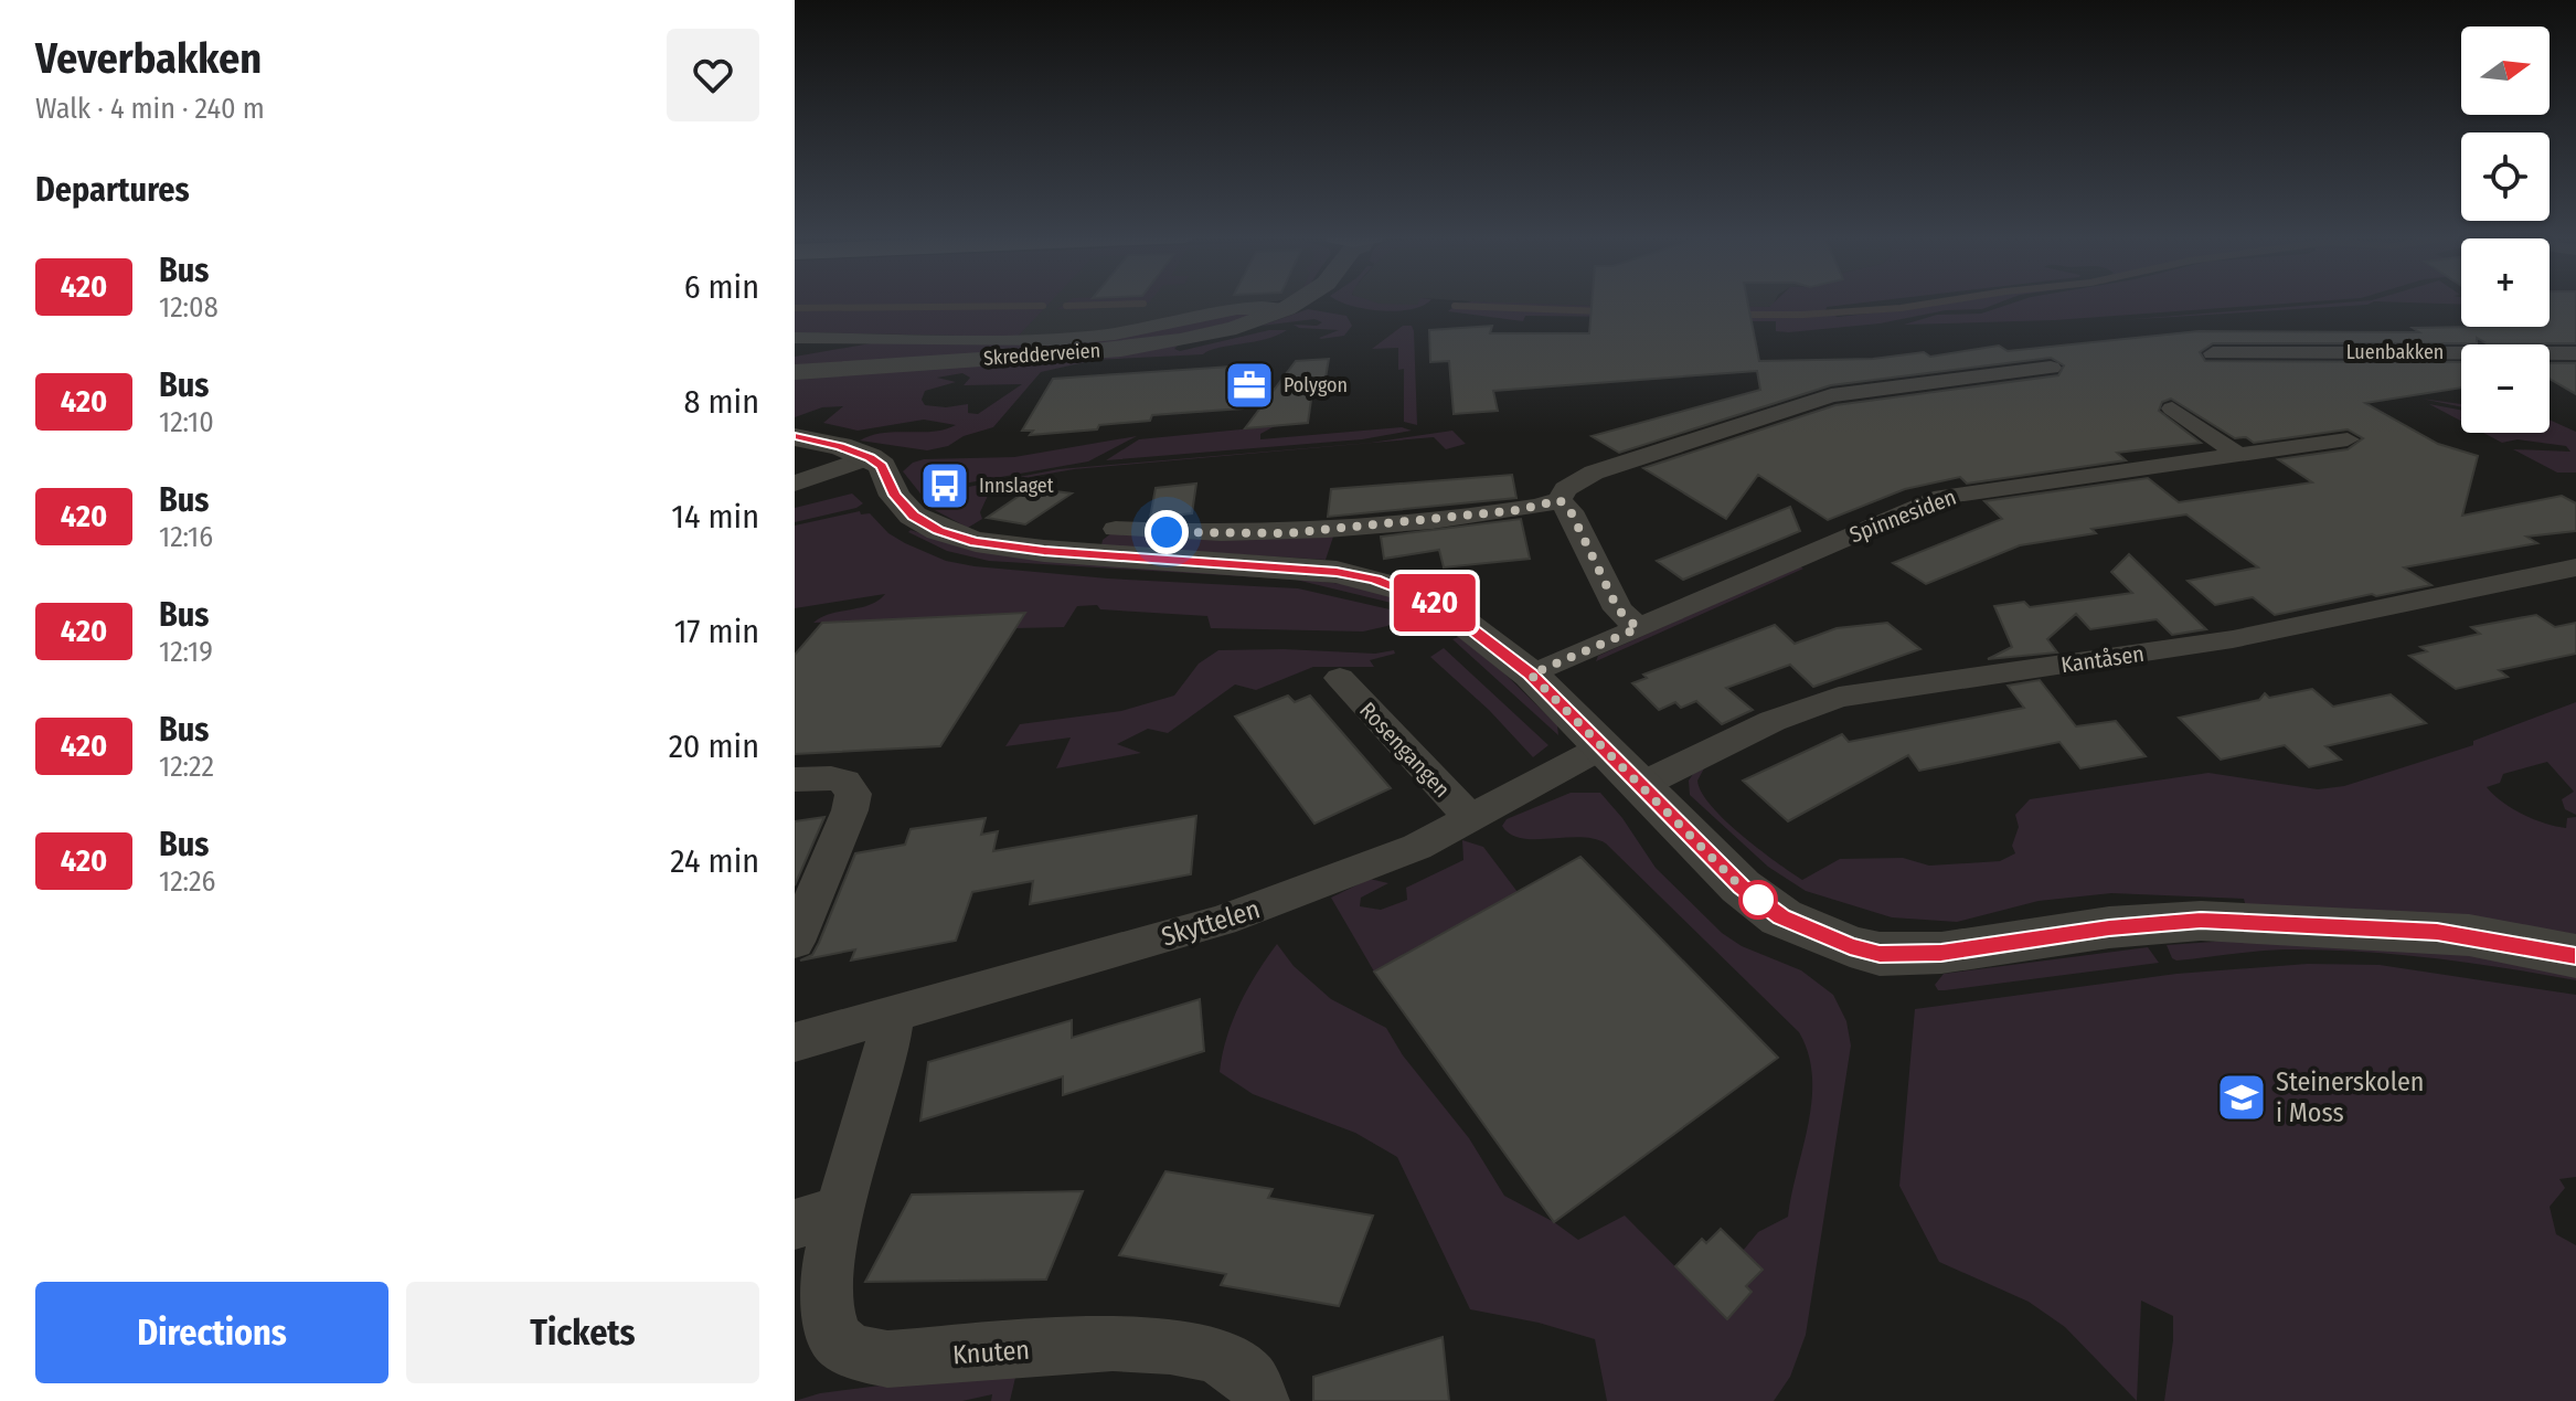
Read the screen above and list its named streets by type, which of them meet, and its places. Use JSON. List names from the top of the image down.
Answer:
{
  "streets": {
    "street": [
      "Luenbakken",
      "Skredderveien",
      "Spinnesiden",
      "Kantåsen",
      "Rosengangen",
      "Skyttelen",
      "Knuten"
    ]
  },
  "crossings": [
    ["Rosengangen", "Skyttelen"],
    ["Skyttelen", "Knuten"]
  ],
  "places": {
    "office": ["Polygon"],
    "bus stop": ["Innslaget"],
    "school or university": ["Steinerskolen i Moss"]
  },
  "lines": ["bus line 420"],
  "north": "right",
  "page": {
    "heading": [
      ["Veverbakken", "Walk · 4 min · 240 m"],
      "Departures"
    ],
    "on_map": "420",
    "map_buttons": ["+", "−"],
    "list": [
      {
        "mark": "420",
        "name": "Bus",
        "note": "12:08",
        "value": "6 min"
      },
      {
        "mark": "420",
        "name": "Bus",
        "note": "12:10",
        "value": "8 min"
      },
      {
        "mark": "420",
        "name": "Bus",
        "note": "12:16",
        "value": "14 min"
      },
      {
        "mark": "420",
        "name": "Bus",
        "note": "12:19",
        "value": "17 min"
      },
      {
        "mark": "420",
        "name": "Bus",
        "note": "12:22",
        "value": "20 min"
      },
      {
        "mark": "420",
        "name": "Bus",
        "note": "12:26",
        "value": "24 min"
      }
    ],
    "buttons": ["Directions", "Tickets"]
  }
}
